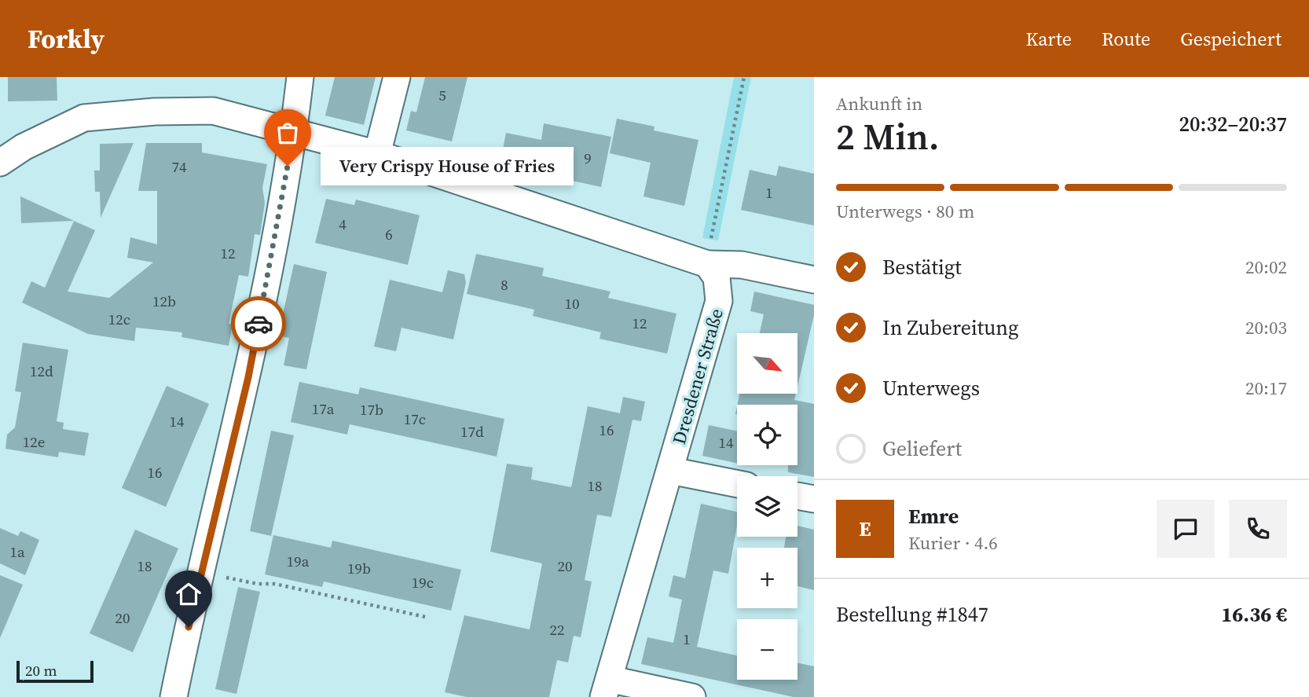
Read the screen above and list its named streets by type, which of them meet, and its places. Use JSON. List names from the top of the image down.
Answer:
{
  "streets": {
    "street": ["Dresdener Straße"]
  },
  "places": ["Very Crispy House of Fries"],
  "house_numbers": [
    "5",
    "9",
    "74",
    "1",
    "4",
    "6",
    "12",
    "8",
    "12b",
    "10",
    "12c",
    "12",
    "12d",
    "17a",
    "17b",
    "17c",
    "14",
    "16",
    "17d",
    "12e",
    "14",
    "16",
    "18",
    "1a",
    "19a",
    "18",
    "20",
    "19b",
    "19c",
    "20",
    "22",
    "1"
  ],
  "scale_bar": "20 m",
  "north": "bottom right",
  "page": {
    "header": "Forkly",
    "nav": ["Karte", "Route", "Gespeichert"],
    "heading": ["2 Min.", "Ankunft in", "20:32–20:37"],
    "panel": [
      "Emre",
      "Kurier · 4.6",
      "Bestellung #1847",
      "16.36 €"
    ],
    "bubble": "Very Crispy House of Fries",
    "bar": "Unterwegs · 80 m",
    "list": [
      ["Bestätigt", "20:02"],
      ["In Zubereitung", "20:03"],
      ["Unterwegs", "20:17"],
      "Geliefert"
    ],
    "map_buttons": ["+", "−"],
    "round": "E",
    "scale": "20 m"
  }
}
